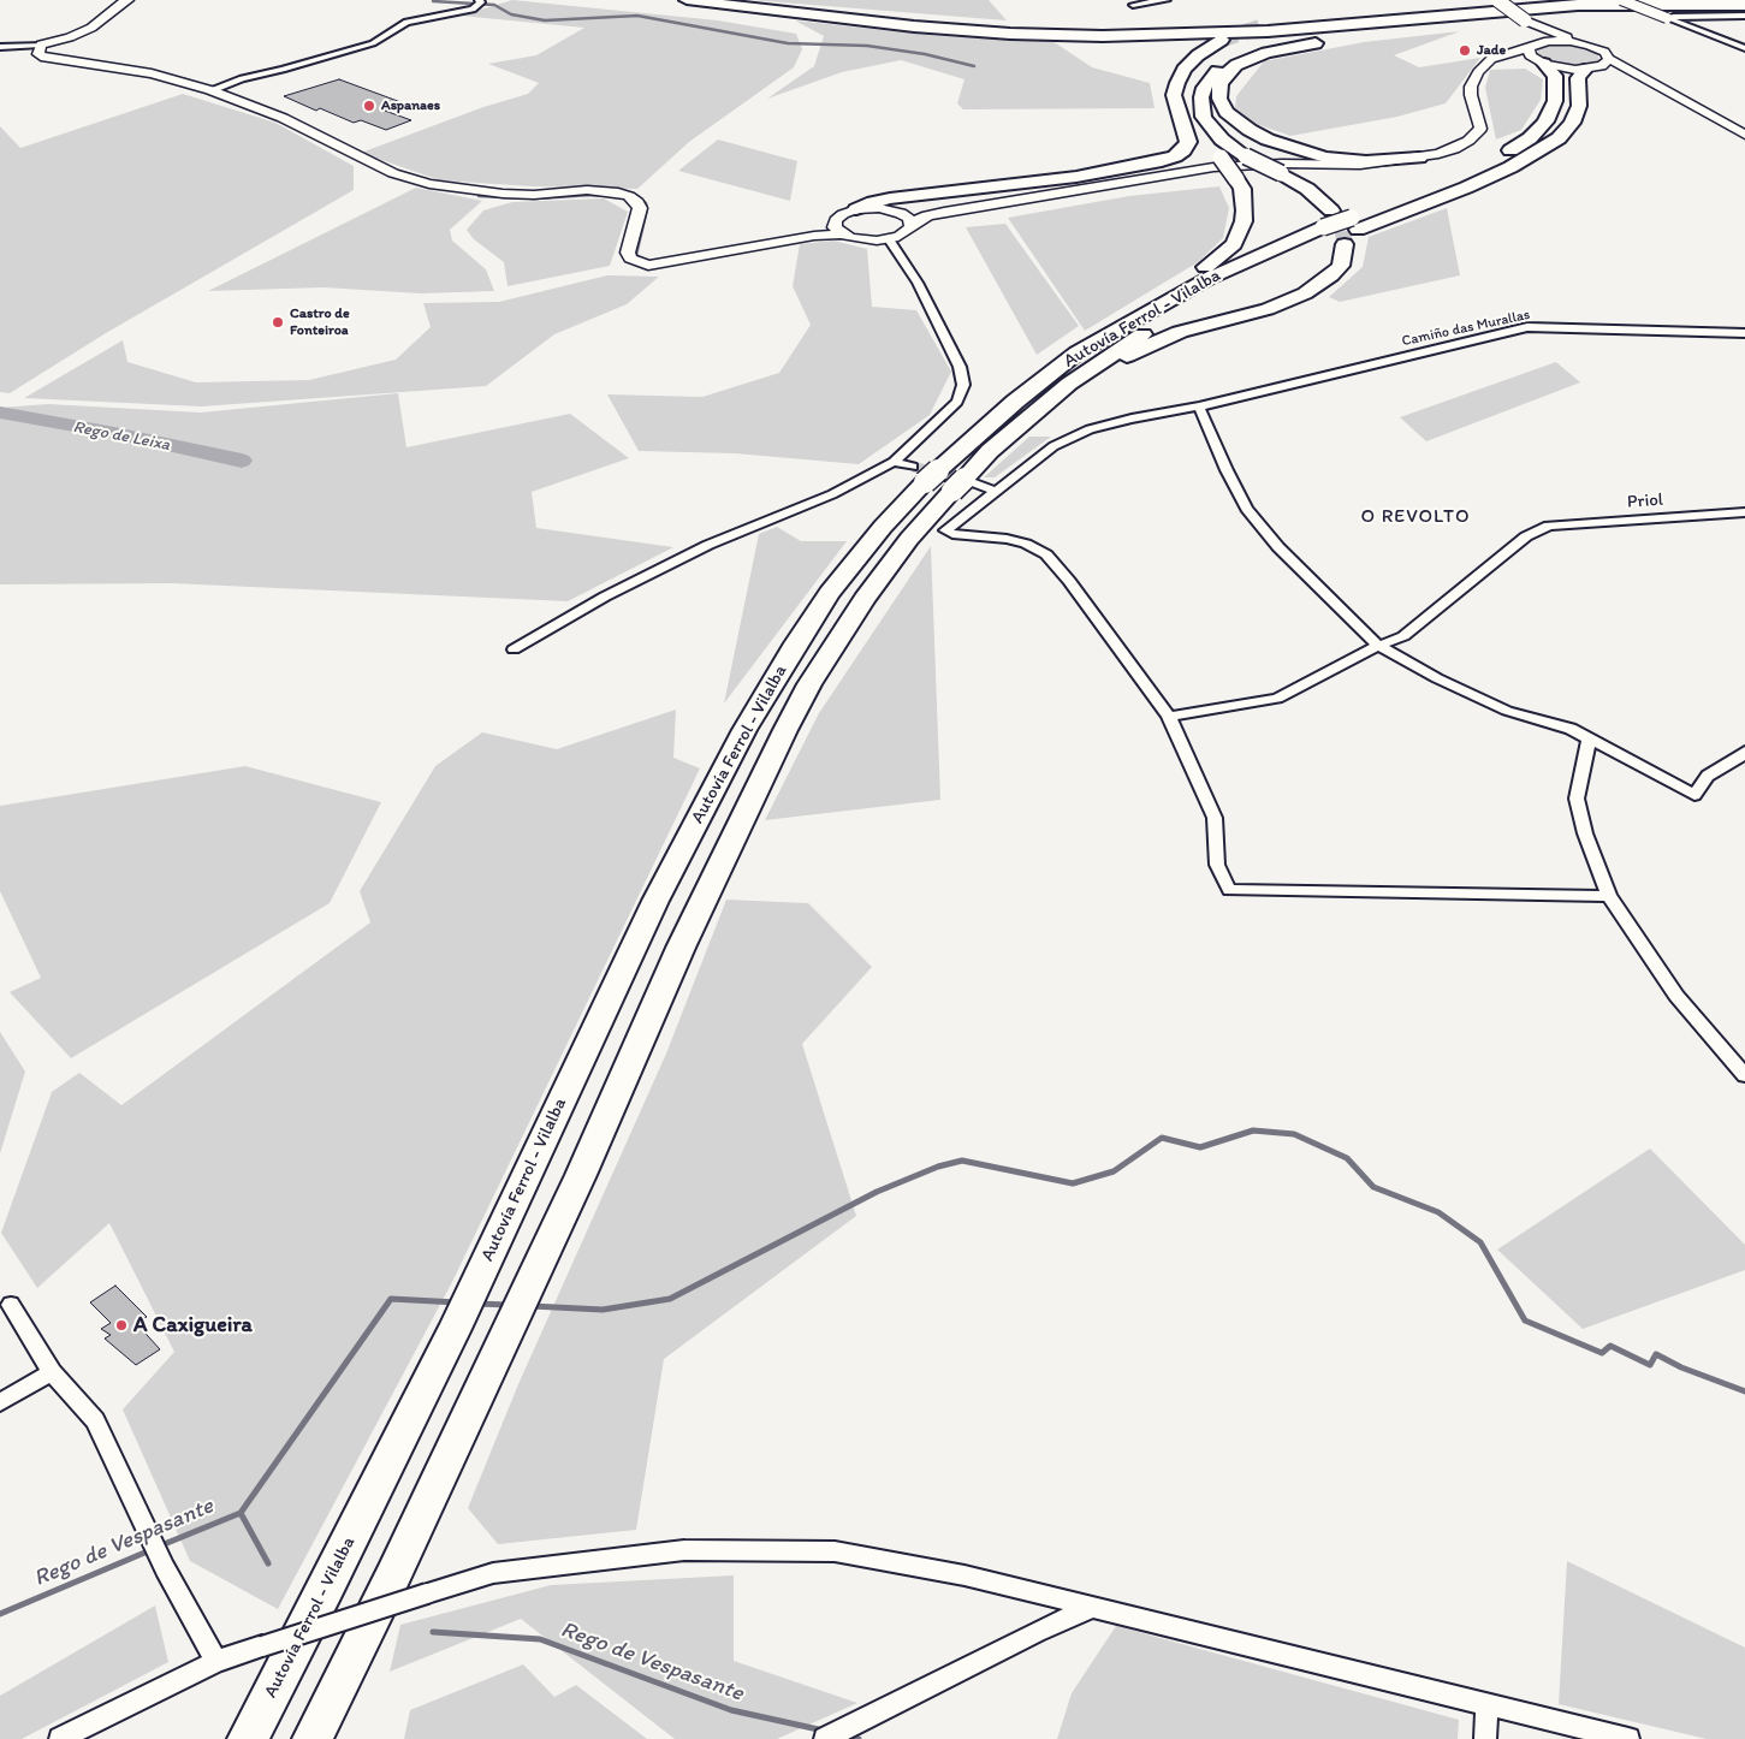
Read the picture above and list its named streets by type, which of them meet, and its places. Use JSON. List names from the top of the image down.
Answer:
{
  "streets": {
    "highway": ["Autovía Ferrol - Vilalba"],
    "street": ["Camiño das Murallas", "Priol"]
  },
  "districts": ["O REVOLTO"],
  "water": ["Rego de Leixa", "Rego de Vespasante"],
  "places": [
    "Jade",
    "Aspanaes",
    "Castro de Fonteiroa",
    "A Caxigueira"
  ]
}
